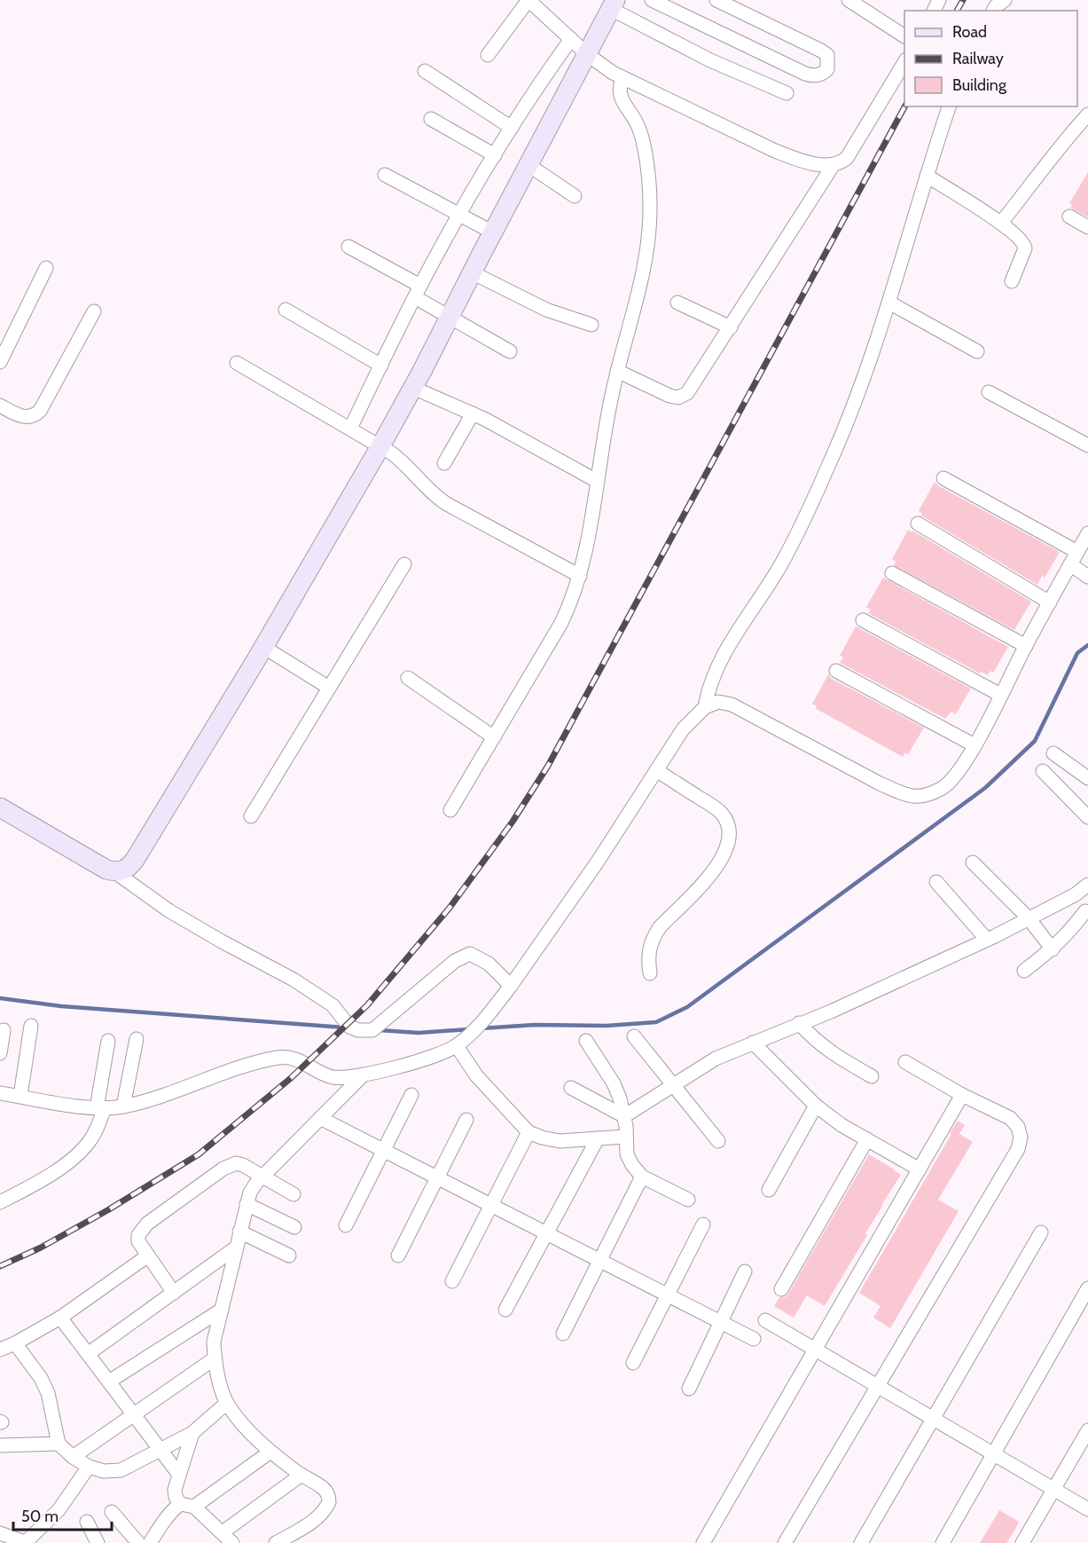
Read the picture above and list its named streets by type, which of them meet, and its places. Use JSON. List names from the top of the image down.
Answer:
{
  "legend": ["Road", "Railway", "Building"],
  "scale_bar": "50 m"
}
